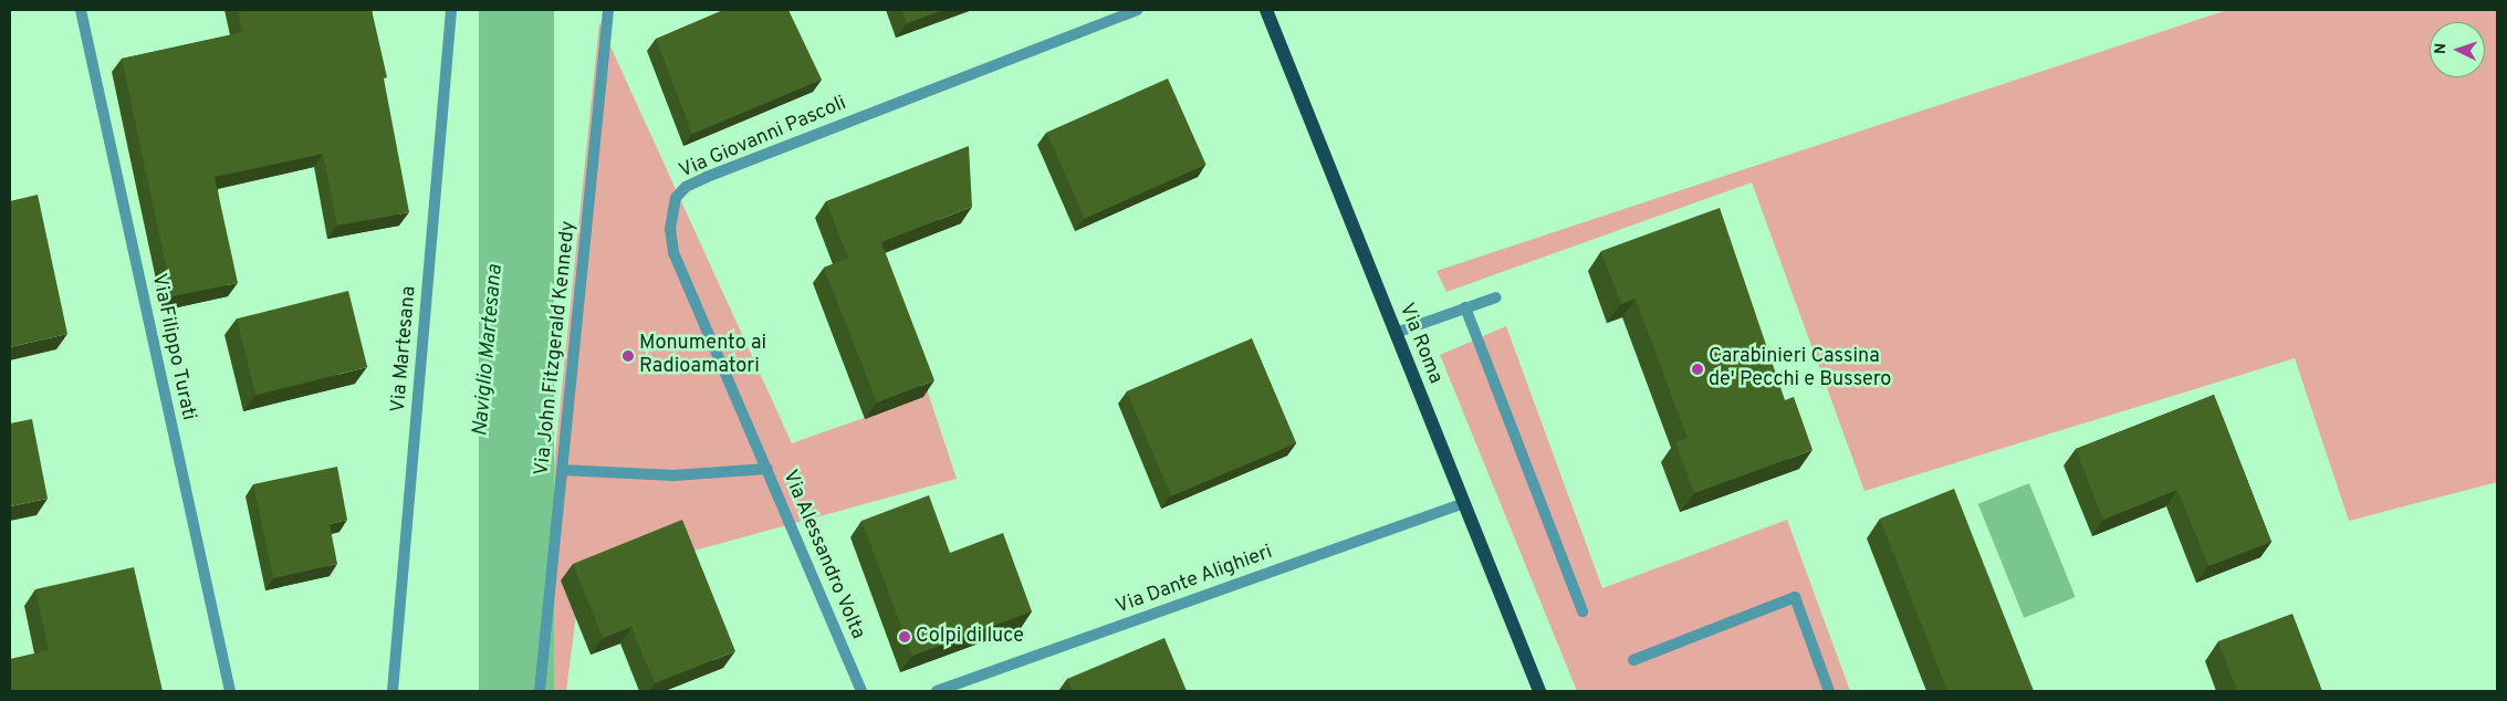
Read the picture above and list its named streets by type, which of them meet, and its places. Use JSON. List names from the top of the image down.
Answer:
{
  "streets": {
    "main road": ["Via Roma"],
    "street": [
      "Via Giovanni Pascoli",
      "Via Filippo Turati",
      "Via John Fitzgerald Kennedy",
      "Via Martesana",
      "Via Alessandro Volta",
      "Via Dante Alighieri"
    ]
  },
  "crossings": [
    ["Via Giovanni Pascoli", "Via Alessandro Volta"],
    ["Via Roma", "Via Dante Alighieri"],
    ["Via John Fitzgerald Kennedy", "Via Alessandro Volta"]
  ],
  "water": ["Naviglio Martesana"],
  "places": ["Monumento ai Radioamatori", "Carabinieri Cassina de' Pecchi e Bussero", "Colpi di luce"],
  "north": "left"
}
